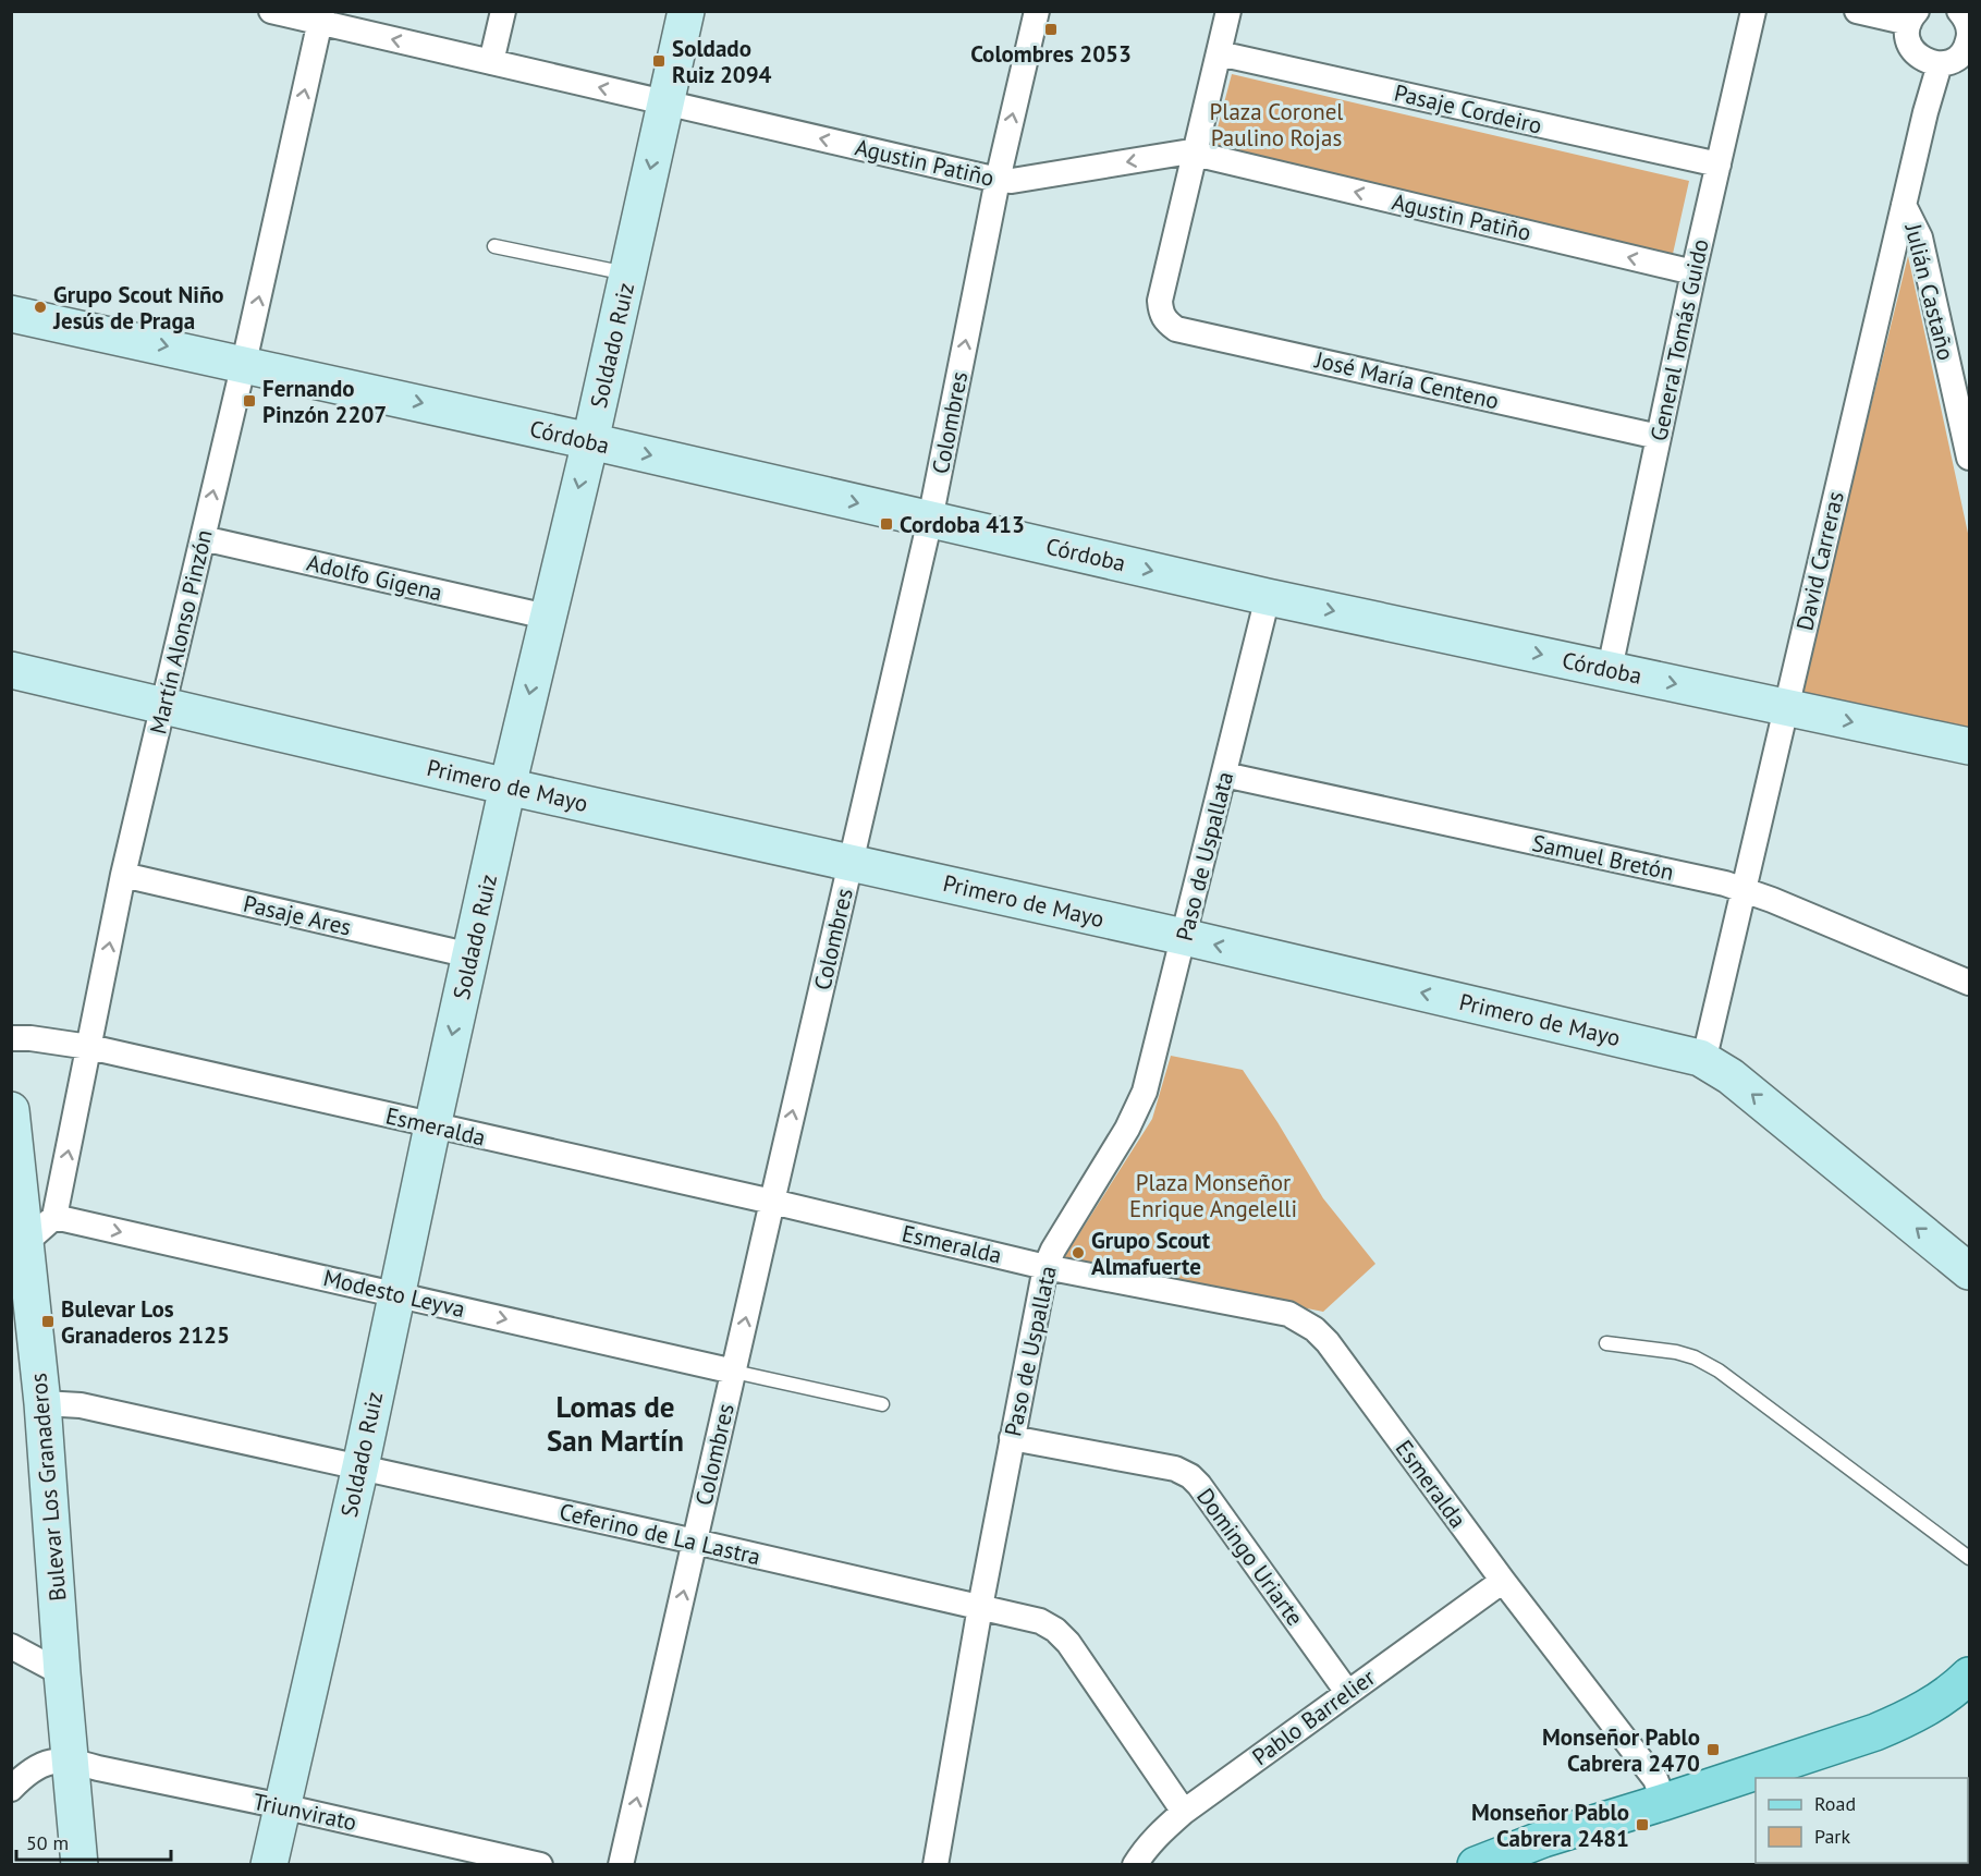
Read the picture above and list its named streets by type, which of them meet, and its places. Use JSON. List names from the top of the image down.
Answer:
{
  "streets": {
    "main road": [
      "Soldado Ruiz",
      "Córdoba",
      "Primero de Mayo",
      "Bulevar Los Granaderos"
    ],
    "street": [
      "Pasaje Cordeiro",
      "Agustin Patiño",
      "Julián Castaño",
      "General Tomás Guido",
      "José María Centeno",
      "Colombres",
      "David Carreras",
      "Adolfo Gigena",
      "Martín Alonso Pinzón",
      "Paso de Uspallata",
      "Samuel Bretón",
      "Pasaje Ares",
      "Esmeralda",
      "Modesto Leyva",
      "Ceferino de La Lastra",
      "Domingo Uriarte",
      "Pablo Barrelier",
      "Triunvirato"
    ]
  },
  "crossings": [
    ["Pasaje Cordeiro", "General Tomás Guido"],
    ["Agustin Patiño", "General Tomás Guido"],
    ["Agustin Patiño", "Soldado Ruiz"],
    ["Agustin Patiño", "José María Centeno"],
    ["Agustin Patiño", "Colombres"],
    ["Agustin Patiño", "Martín Alonso Pinzón"],
    ["Julián Castaño", "David Carreras"],
    ["General Tomás Guido", "José María Centeno"],
    ["General Tomás Guido", "Córdoba"],
    ["Soldado Ruiz", "Córdoba"],
    ["Soldado Ruiz", "Adolfo Gigena"],
    ["Soldado Ruiz", "Primero de Mayo"],
    ["Soldado Ruiz", "Pasaje Ares"],
    ["Soldado Ruiz", "Esmeralda"],
    ["Soldado Ruiz", "Modesto Leyva"],
    ["Soldado Ruiz", "Ceferino de La Lastra"],
    ["Soldado Ruiz", "Triunvirato"],
    ["Colombres", "Córdoba"],
    ["Colombres", "Primero de Mayo"],
    ["Colombres", "Esmeralda"],
    ["Colombres", "Modesto Leyva"],
    ["Colombres", "Ceferino de La Lastra"],
    ["Córdoba", "David Carreras"],
    ["Córdoba", "Martín Alonso Pinzón"],
    ["Córdoba", "Paso de Uspallata"],
    ["David Carreras", "Primero de Mayo"],
    ["David Carreras", "Samuel Bretón"],
    ["Adolfo Gigena", "Martín Alonso Pinzón"],
    ["Martín Alonso Pinzón", "Primero de Mayo"],
    ["Martín Alonso Pinzón", "Pasaje Ares"],
    ["Martín Alonso Pinzón", "Esmeralda"],
    ["Martín Alonso Pinzón", "Modesto Leyva"],
    ["Primero de Mayo", "Paso de Uspallata"],
    ["Paso de Uspallata", "Samuel Bretón"],
    ["Paso de Uspallata", "Esmeralda"],
    ["Paso de Uspallata", "Ceferino de La Lastra"],
    ["Paso de Uspallata", "Domingo Uriarte"],
    ["Esmeralda", "Pablo Barrelier"],
    ["Bulevar Los Granaderos", "Ceferino de La Lastra"],
    ["Bulevar Los Granaderos", "Triunvirato"],
    ["Ceferino de La Lastra", "Pablo Barrelier"],
    ["Domingo Uriarte", "Pablo Barrelier"]
  ],
  "one_way": [
    "Agustin Patiño",
    "Soldado Ruiz",
    "Colombres",
    "Córdoba",
    "Martín Alonso Pinzón",
    "Primero de Mayo",
    "Modesto Leyva"
  ],
  "districts": ["Lomas de San Martín"],
  "parks": ["Plaza Coronel Paulino Rojas", "Plaza Monseñor Enrique Angelelli"],
  "places": {
    "transit": [
      "Colombres 2053",
      "Soldado Ruiz 2094",
      "Fernando Pinzón 2207",
      "Cordoba 413",
      "Bulevar Los Granaderos 2125",
      "Monseñor Pablo Cabrera 2470",
      "Monseñor Pablo Cabrera 2481"
    ],
    "other": ["Grupo Scout Niño Jesús de Praga", "Grupo Scout Almafuerte"]
  },
  "legend": ["Road", "Park"],
  "scale_bar": "50 m"
}
